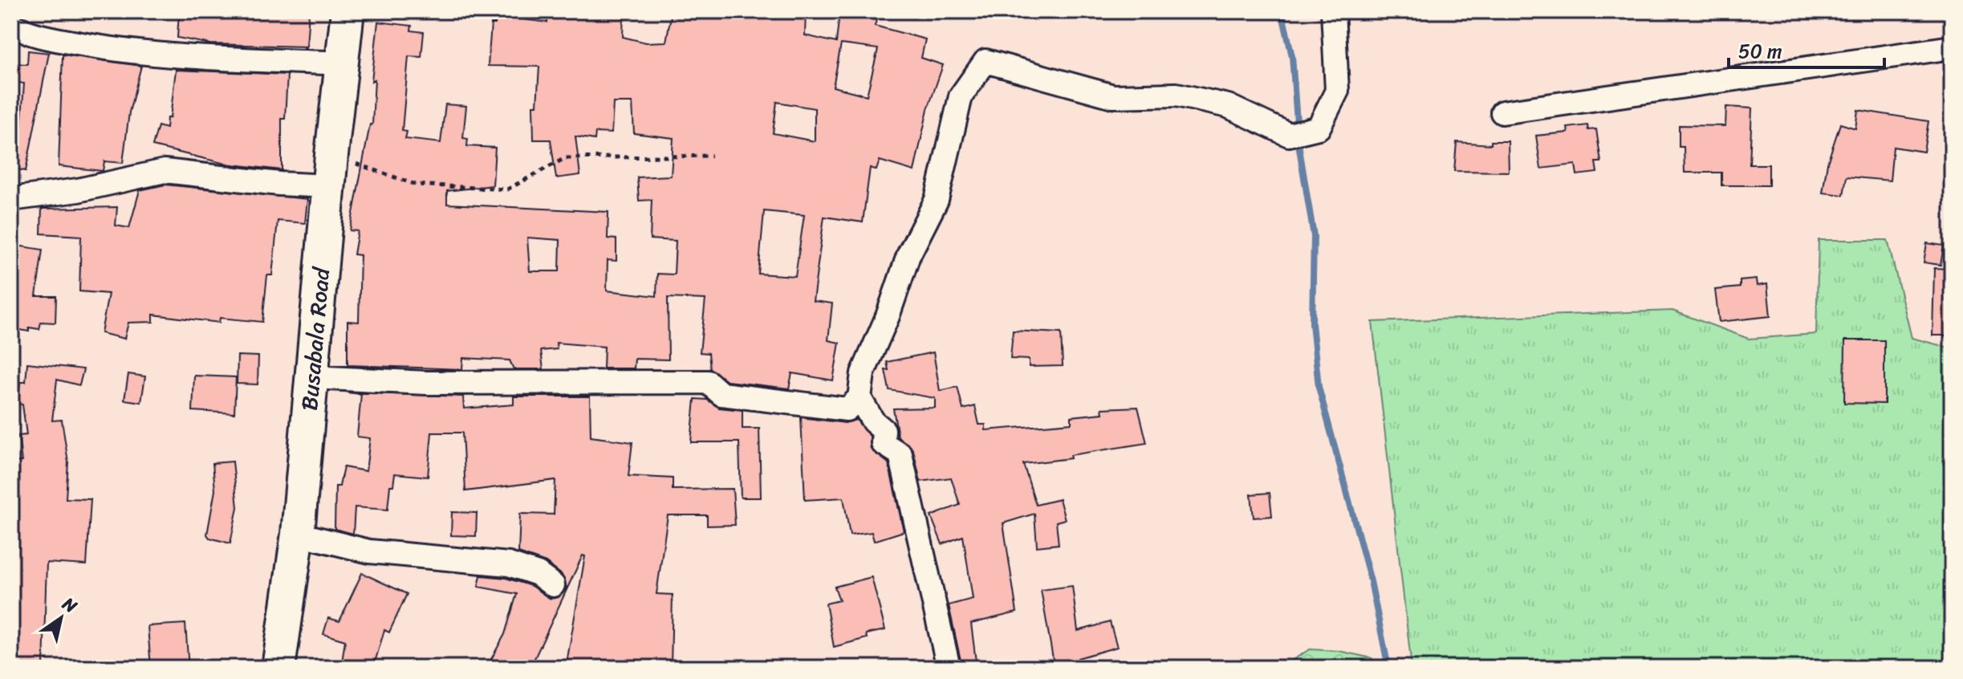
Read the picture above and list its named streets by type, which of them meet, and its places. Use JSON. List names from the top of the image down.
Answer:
{
  "streets": {
    "street": ["Busabala Road"]
  },
  "scale_bar": "50 m",
  "north": "top right"
}
